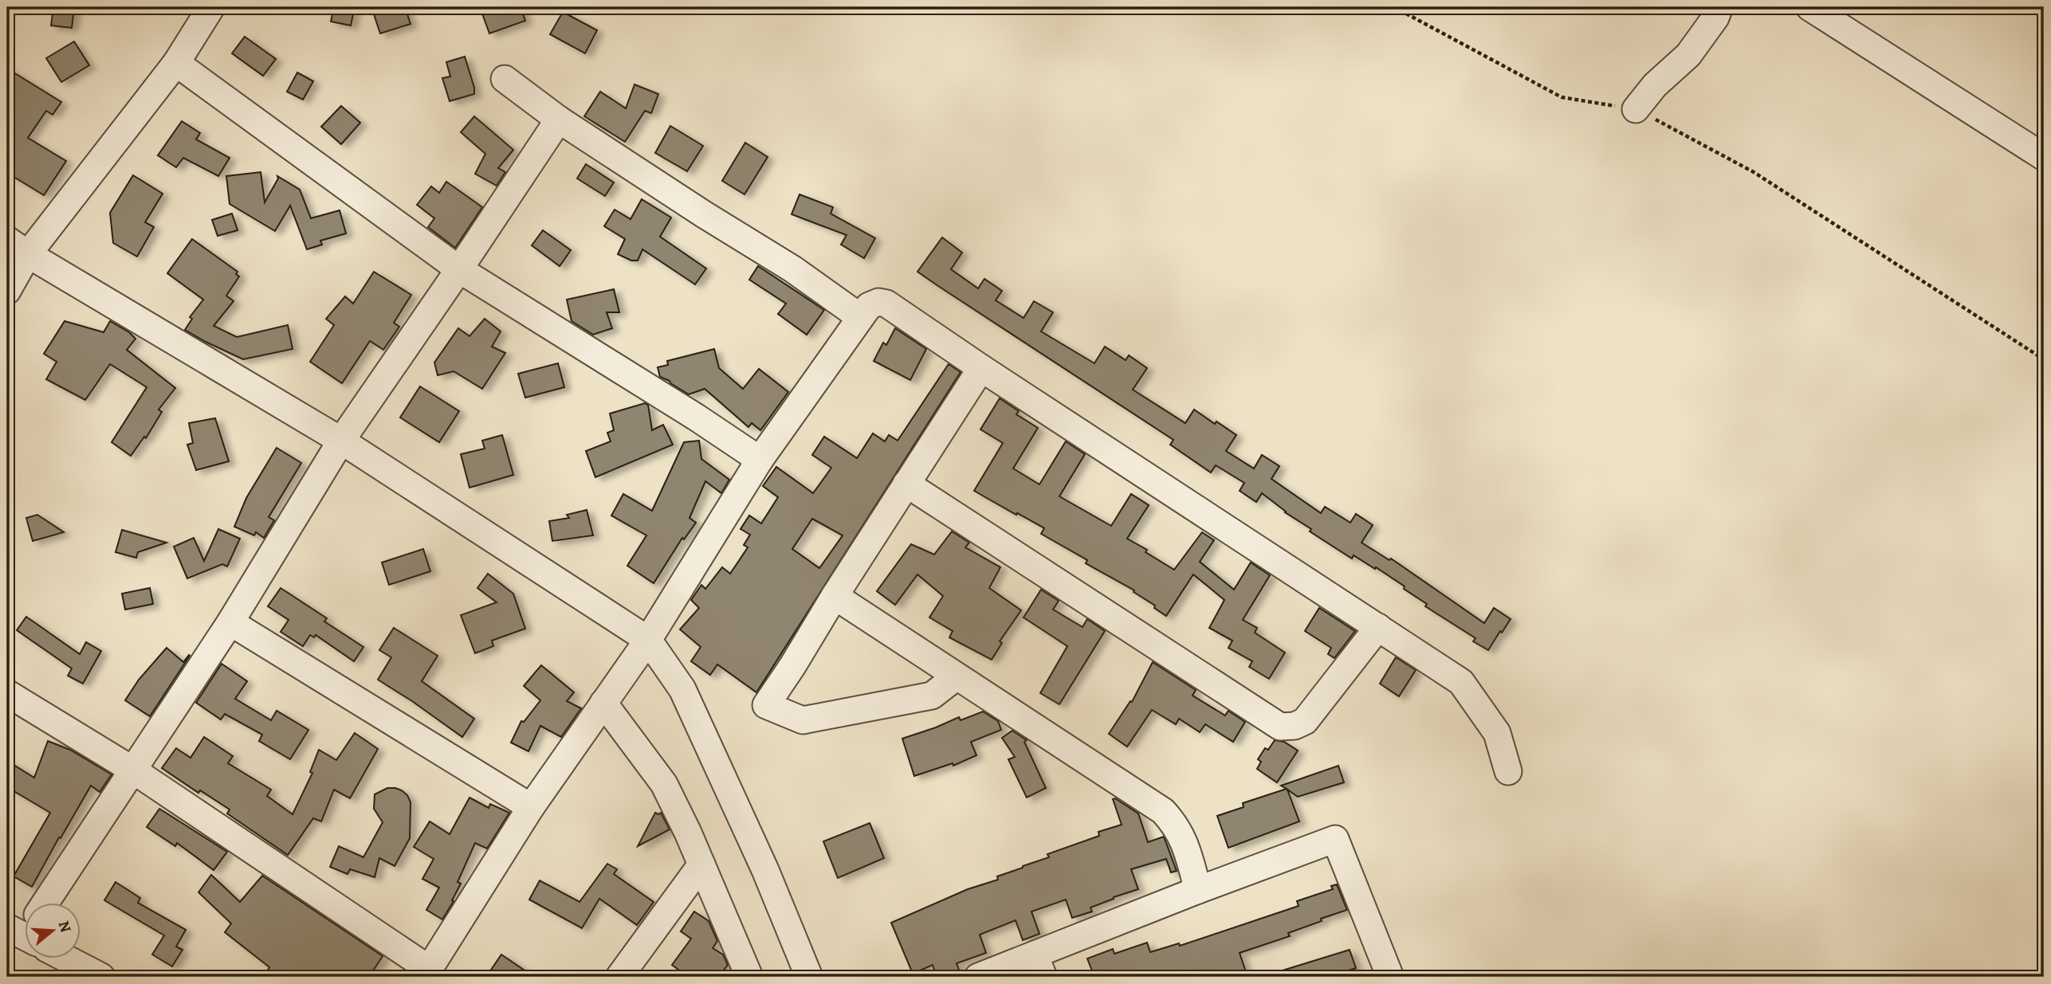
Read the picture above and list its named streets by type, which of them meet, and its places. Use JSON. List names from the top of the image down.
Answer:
{
  "north": "right"
}
